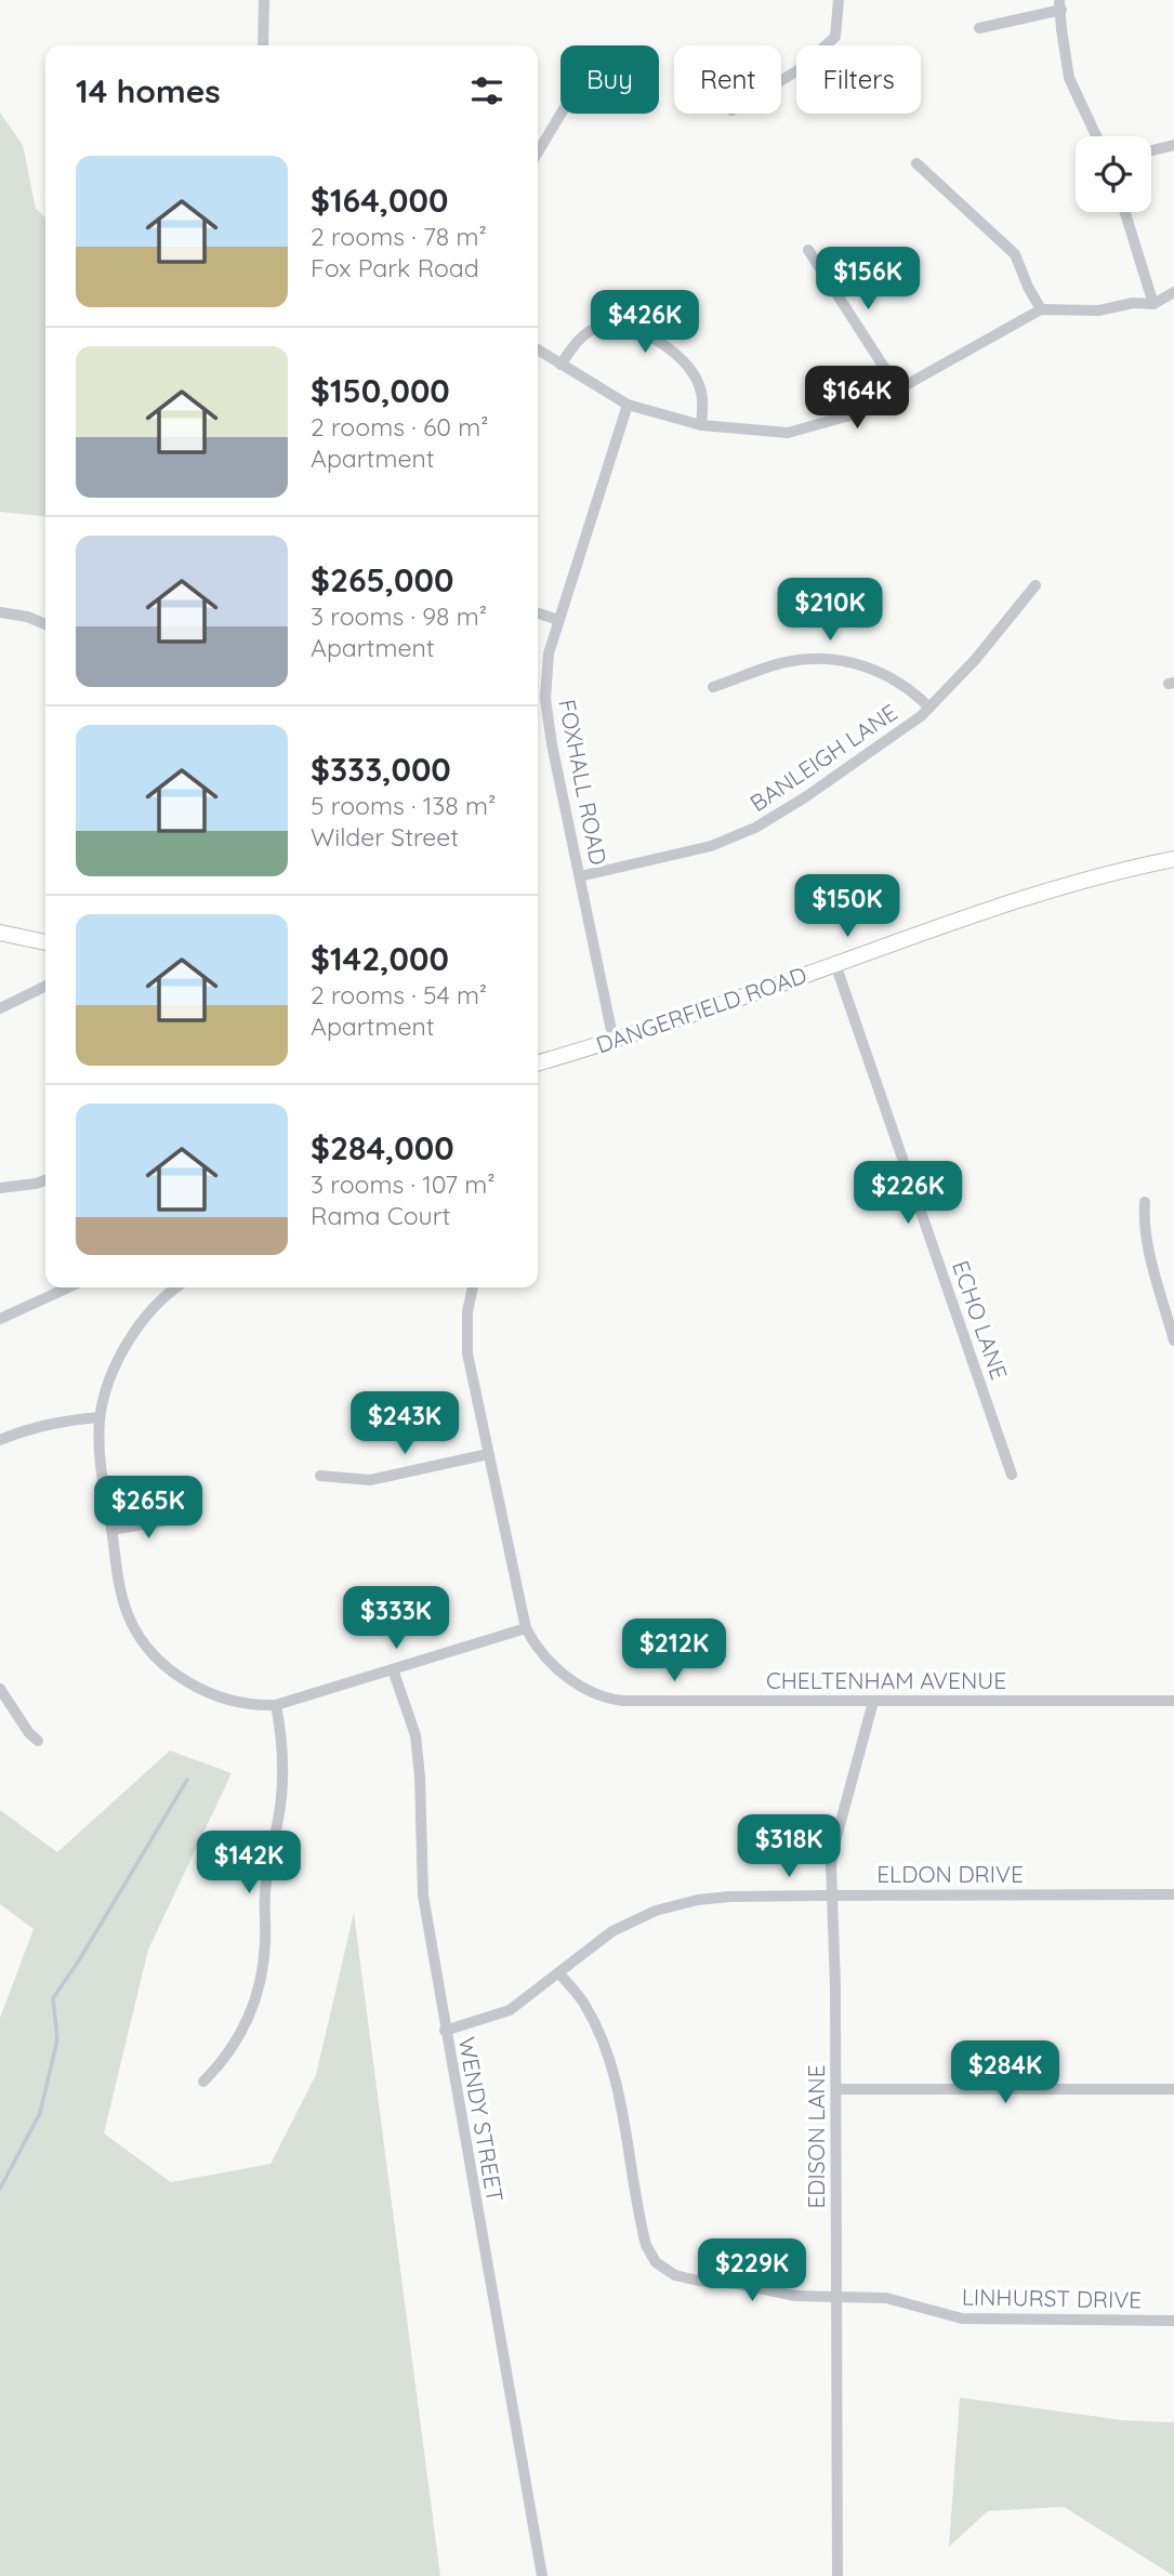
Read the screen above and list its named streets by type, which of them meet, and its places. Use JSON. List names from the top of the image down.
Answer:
{
  "streets": {
    "street": [
      "BANLEIGH LANE",
      "FOXHALL ROAD",
      "DANGERFIELD ROAD",
      "ECHO LANE",
      "CHELTENHAM AVENUE",
      "ELDON DRIVE",
      "WENDY STREET",
      "EDISON LANE",
      "LINHURST DRIVE"
    ]
  },
  "crossings": [
    ["BANLEIGH LANE", "FOXHALL ROAD"],
    ["FOXHALL ROAD", "DANGERFIELD ROAD"],
    ["DANGERFIELD ROAD", "ECHO LANE"],
    ["CHELTENHAM AVENUE", "EDISON LANE"],
    ["ELDON DRIVE", "WENDY STREET"],
    ["ELDON DRIVE", "EDISON LANE"],
    ["ELDON DRIVE", "LINHURST DRIVE"],
    ["EDISON LANE", "LINHURST DRIVE"]
  ],
  "page": {
    "chip": ["Buy", "Rent", "Filters"],
    "heading": "14 homes",
    "list": [
      {
        "name": "$164,000",
        "note": "2 rooms · 78 m² · Fox Park Road"
      },
      {
        "name": "$150,000",
        "note": "2 rooms · 60 m² · Apartment"
      },
      {
        "name": "$265,000",
        "note": "3 rooms · 98 m² · Apartment"
      },
      {
        "name": "$333,000",
        "note": "5 rooms · 138 m² · Wilder Street"
      },
      {
        "name": "$142,000",
        "note": "2 rooms · 54 m² · Apartment"
      },
      {
        "name": "$284,000",
        "note": "3 rooms · 107 m² · Rama Court"
      }
    ],
    "price": [
      "$156K",
      "$426K",
      "$164K",
      "$210K",
      "$150K",
      "$226K",
      "$243K",
      "$265K",
      "$333K",
      "$212K",
      "$318K",
      "$142K",
      "$284K",
      "$229K"
    ]
  }
}
